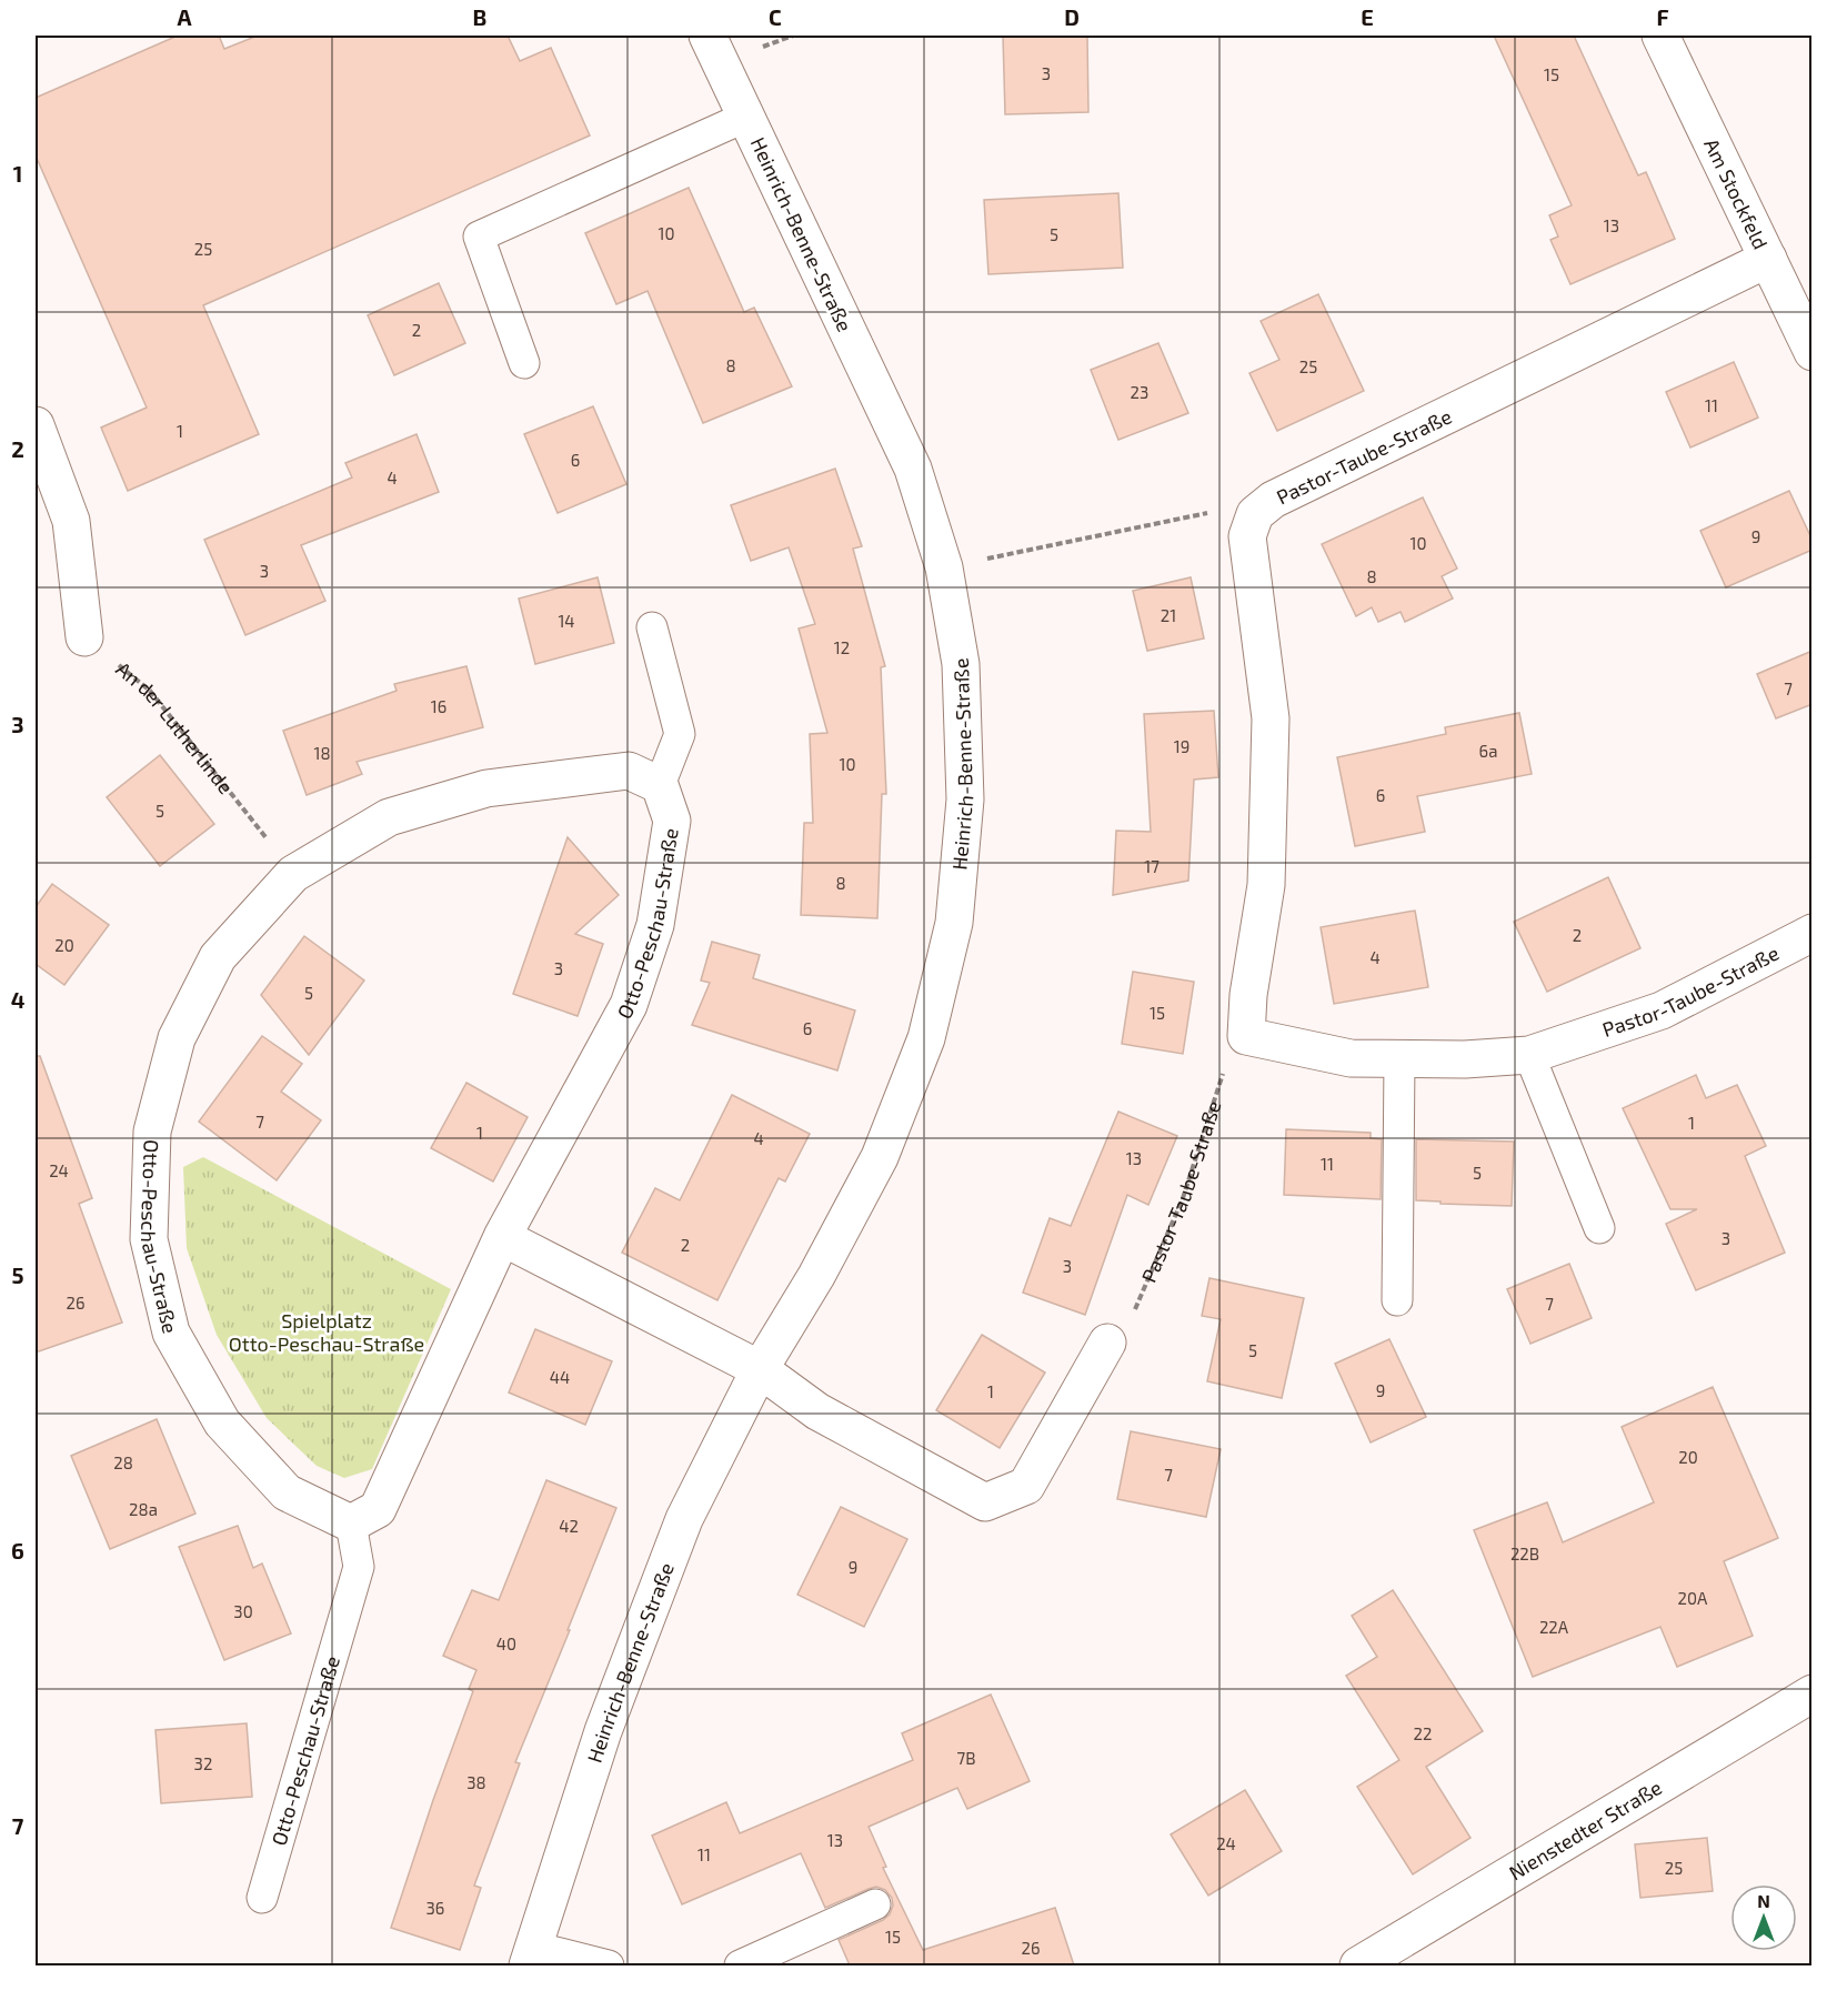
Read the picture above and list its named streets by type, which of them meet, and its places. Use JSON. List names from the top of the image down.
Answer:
{
  "streets": {
    "street": [
      "Am Stockfeld",
      "Heinrich-Benne-Straße",
      "Pastor-Taube-Straße",
      "Otto-Peschau-Straße",
      "Nienstedter Straße"
    ],
    "path": ["An der Lutherlinde"]
  },
  "crossings": [
    ["Am Stockfeld", "Pastor-Taube-Straße"],
    ["An der Lutherlinde", "Otto-Peschau-Straße"]
  ],
  "parks": ["Spielplatz Otto-Peschau-Straße"],
  "house_numbers": [
    "3",
    "15",
    "13",
    "10",
    "5",
    "25",
    "2",
    "8",
    "25",
    "23",
    "11",
    "1",
    "6",
    "4",
    "9",
    "10",
    "3",
    "8",
    "21",
    "14",
    "12",
    "7",
    "16",
    "19",
    "6a",
    "18",
    "10",
    "6",
    "5",
    "17",
    "8",
    "2",
    "20",
    "4",
    "3",
    "5",
    "15",
    "6",
    "7",
    "1",
    "1",
    "4",
    "13",
    "11",
    "24",
    "5",
    "3",
    "2",
    "3",
    "26",
    "7",
    "5",
    "44",
    "9",
    "1",
    "20",
    "28",
    "7",
    "28a",
    "42",
    "22B",
    "9",
    "20A",
    "30",
    "22A",
    "40",
    "22",
    "7B",
    "32",
    "38",
    "13",
    "24",
    "11",
    "25",
    "36",
    "15",
    "26"
  ],
  "north": "top",
  "grid": {
    "columns": [
      "A",
      "B",
      "C",
      "D",
      "E",
      "F"
    ],
    "rows": [
      "1",
      "2",
      "3",
      "4",
      "5",
      "6",
      "7"
    ]
  }
}
